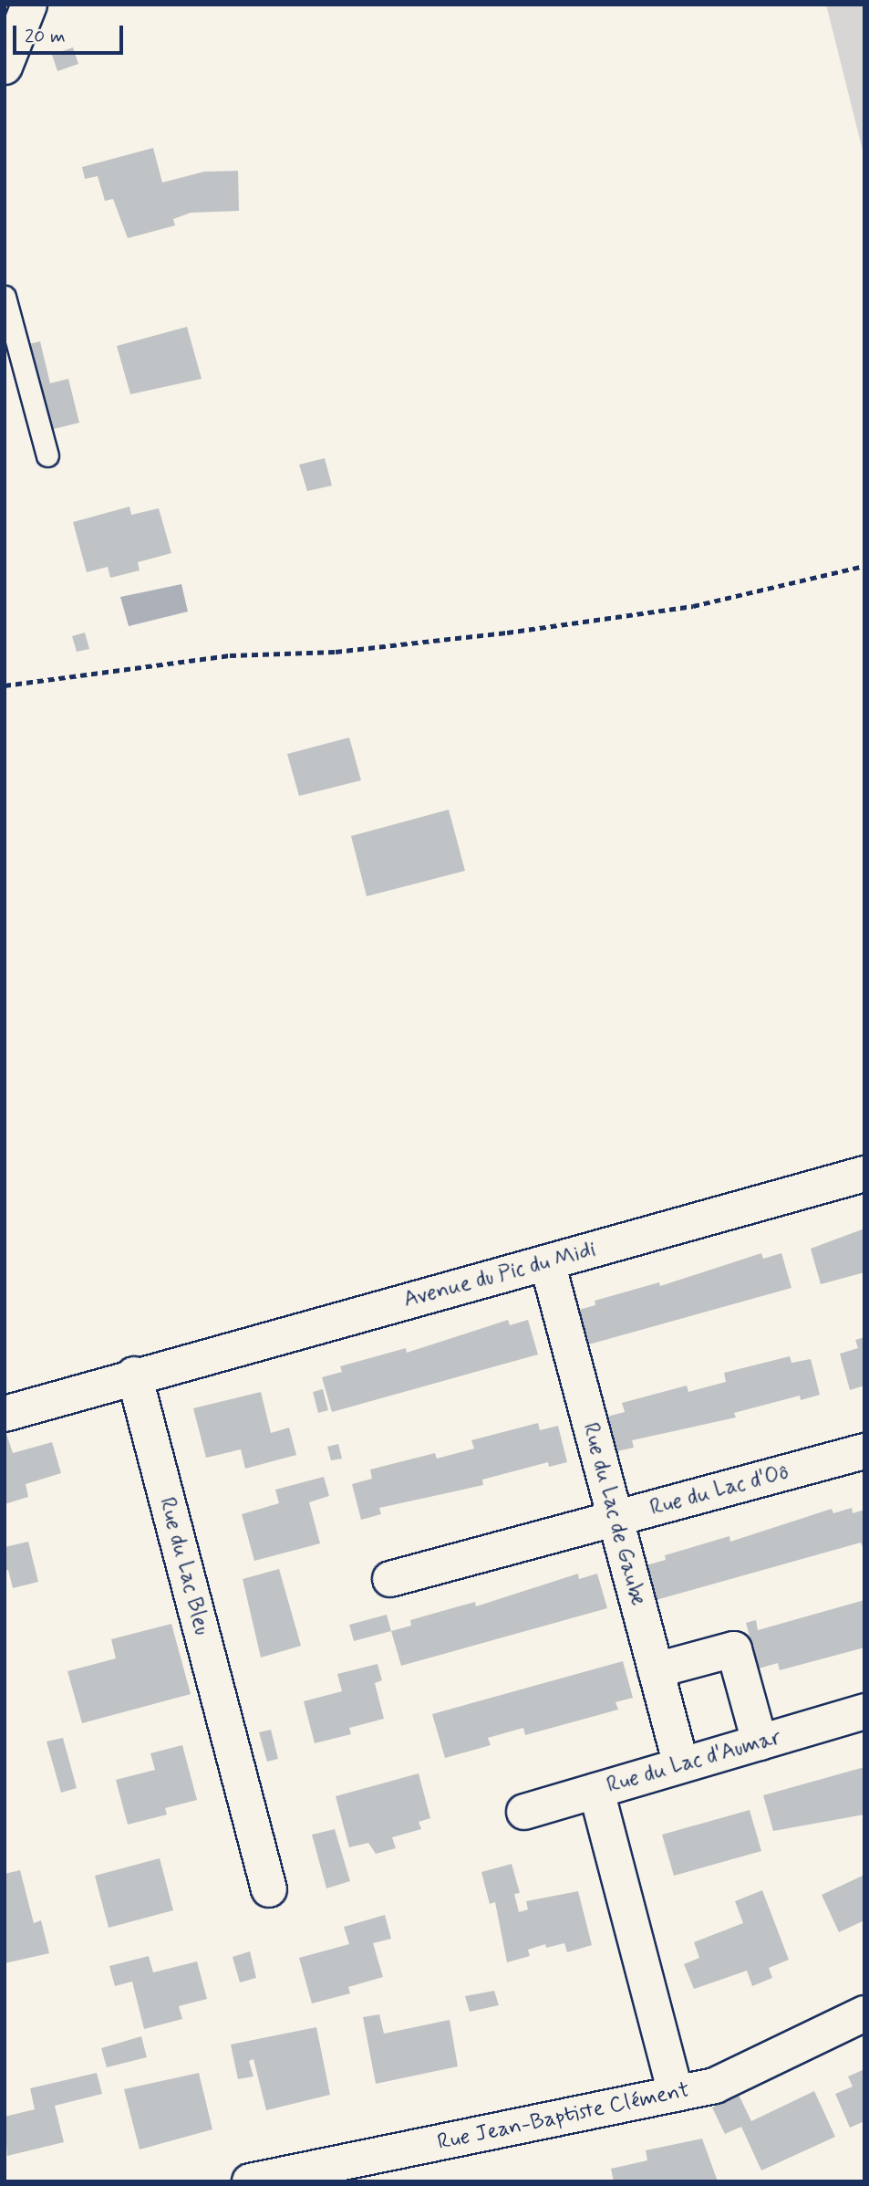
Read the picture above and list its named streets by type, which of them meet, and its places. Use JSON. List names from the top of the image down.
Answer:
{
  "streets": {
    "street": [
      "Avenue du Pic du Midi",
      "Rue du Lac d'Oô",
      "Rue du Lac de Gaube",
      "Rue du Lac Bleu",
      "Rue du Lac d'Aumar",
      "Rue Jean-Baptiste Clément"
    ]
  },
  "crossings": [
    ["Avenue du Pic du Midi", "Rue du Lac de Gaube"],
    ["Avenue du Pic du Midi", "Rue du Lac Bleu"],
    ["Rue du Lac d'Oô", "Rue du Lac de Gaube"],
    ["Rue du Lac de Gaube", "Rue du Lac d'Aumar"]
  ],
  "scale_bar": "20 m"
}
